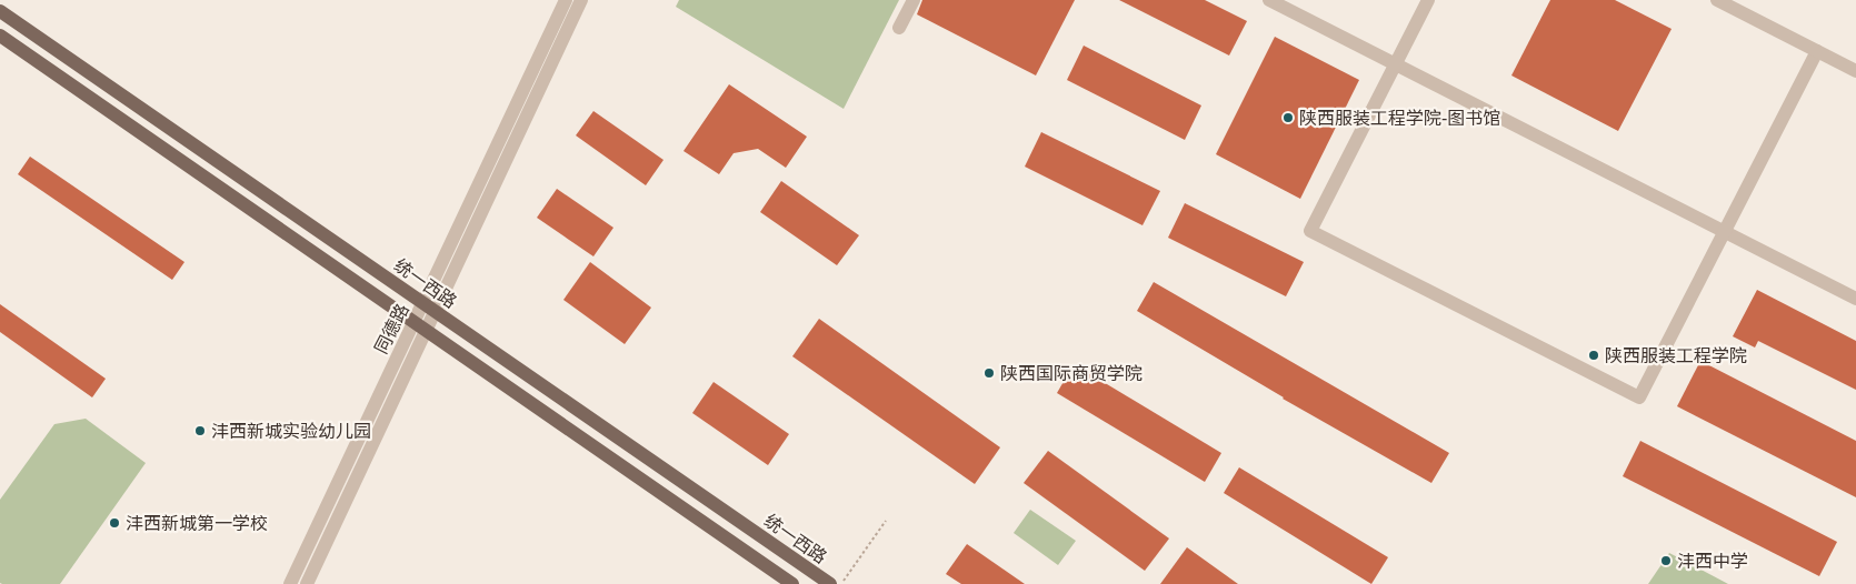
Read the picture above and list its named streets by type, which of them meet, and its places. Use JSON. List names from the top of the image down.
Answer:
{
  "streets": {
    "main road": ["统一西路"],
    "street": ["同德路"]
  },
  "crossings": [
    ["统一西路", "同德路"]
  ],
  "places": [
    "陕西服装工程学院-图书馆",
    "陕西服装工程学院",
    "陕西国际商贸学院",
    "沣西新城实验幼儿园",
    "沣西新城第一学校",
    "沣西中学"
  ]
}
